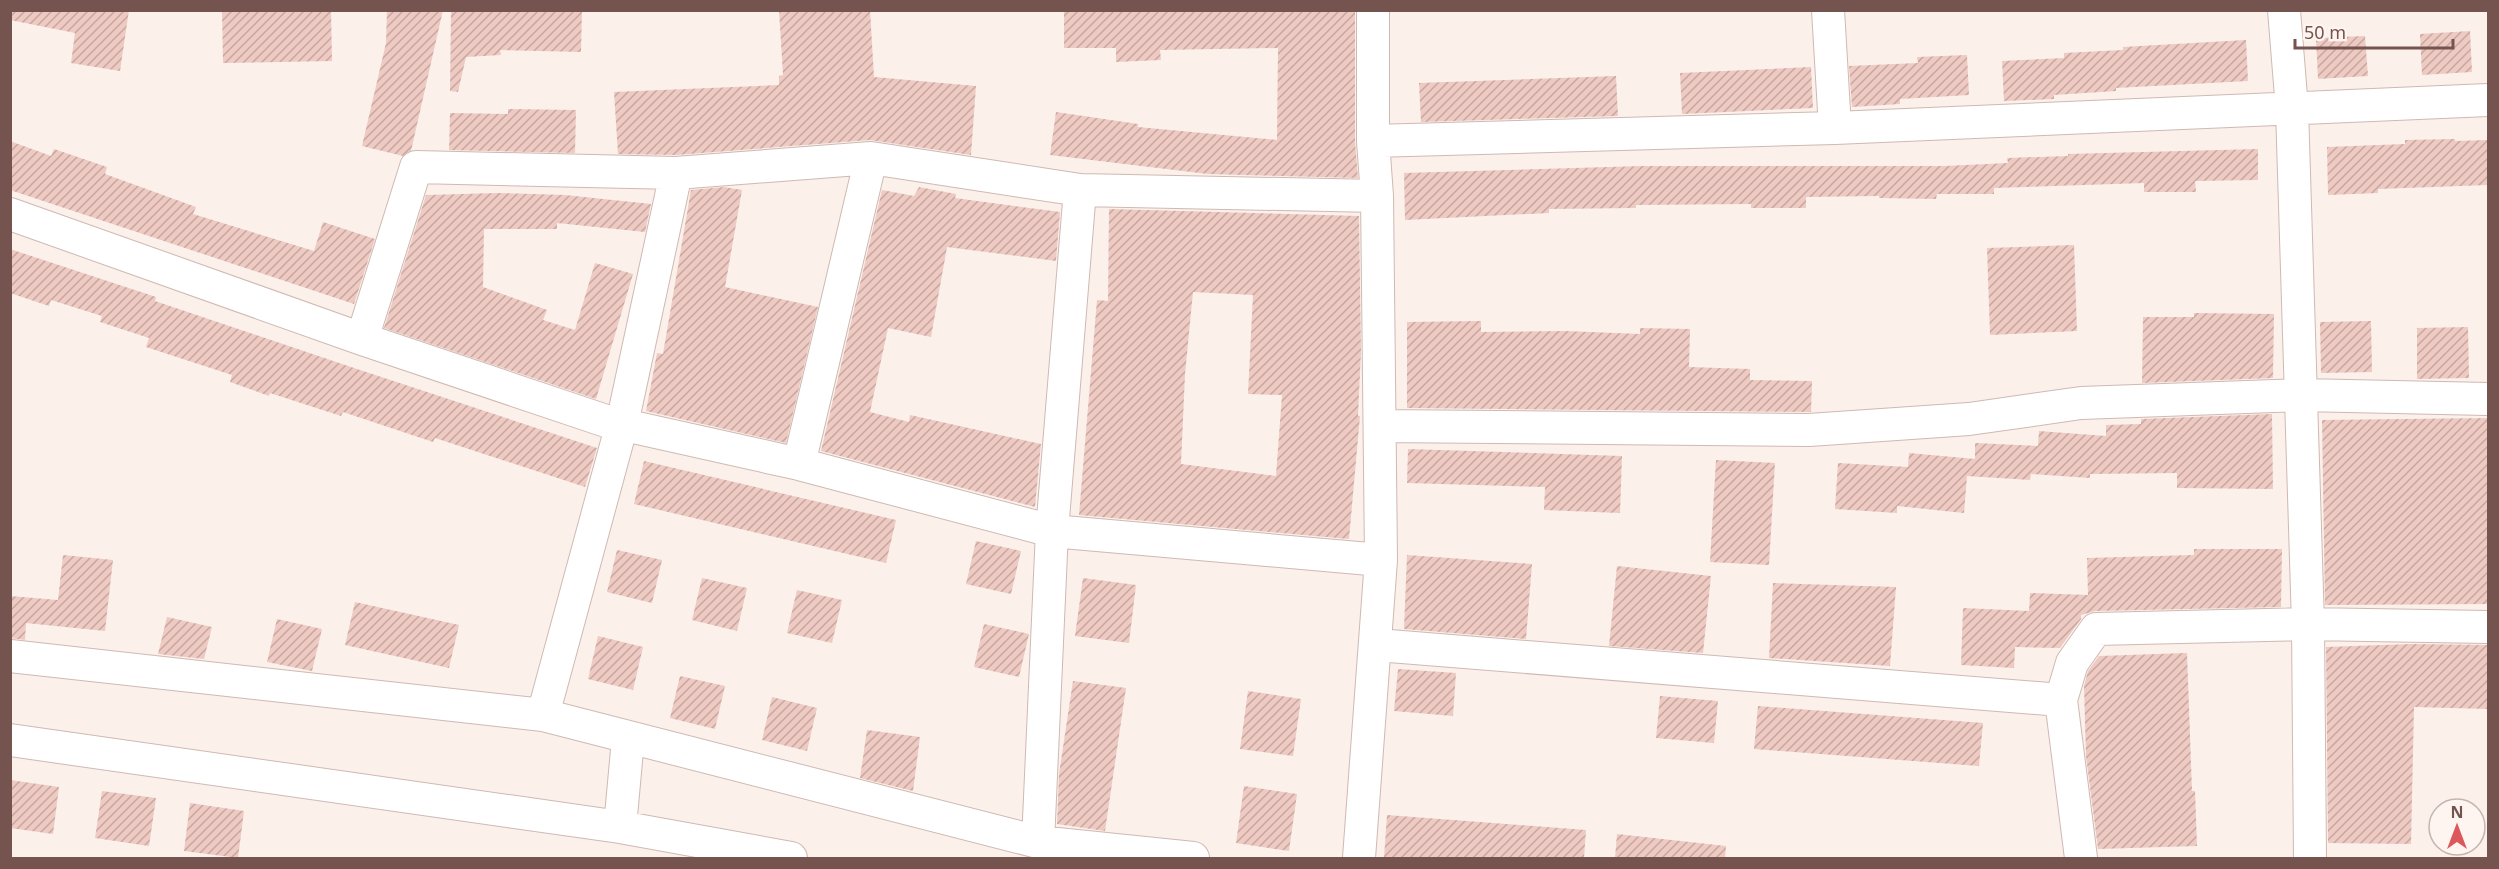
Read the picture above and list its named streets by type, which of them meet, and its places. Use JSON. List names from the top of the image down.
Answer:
{
  "scale_bar": "50 m",
  "north": "top"
}
